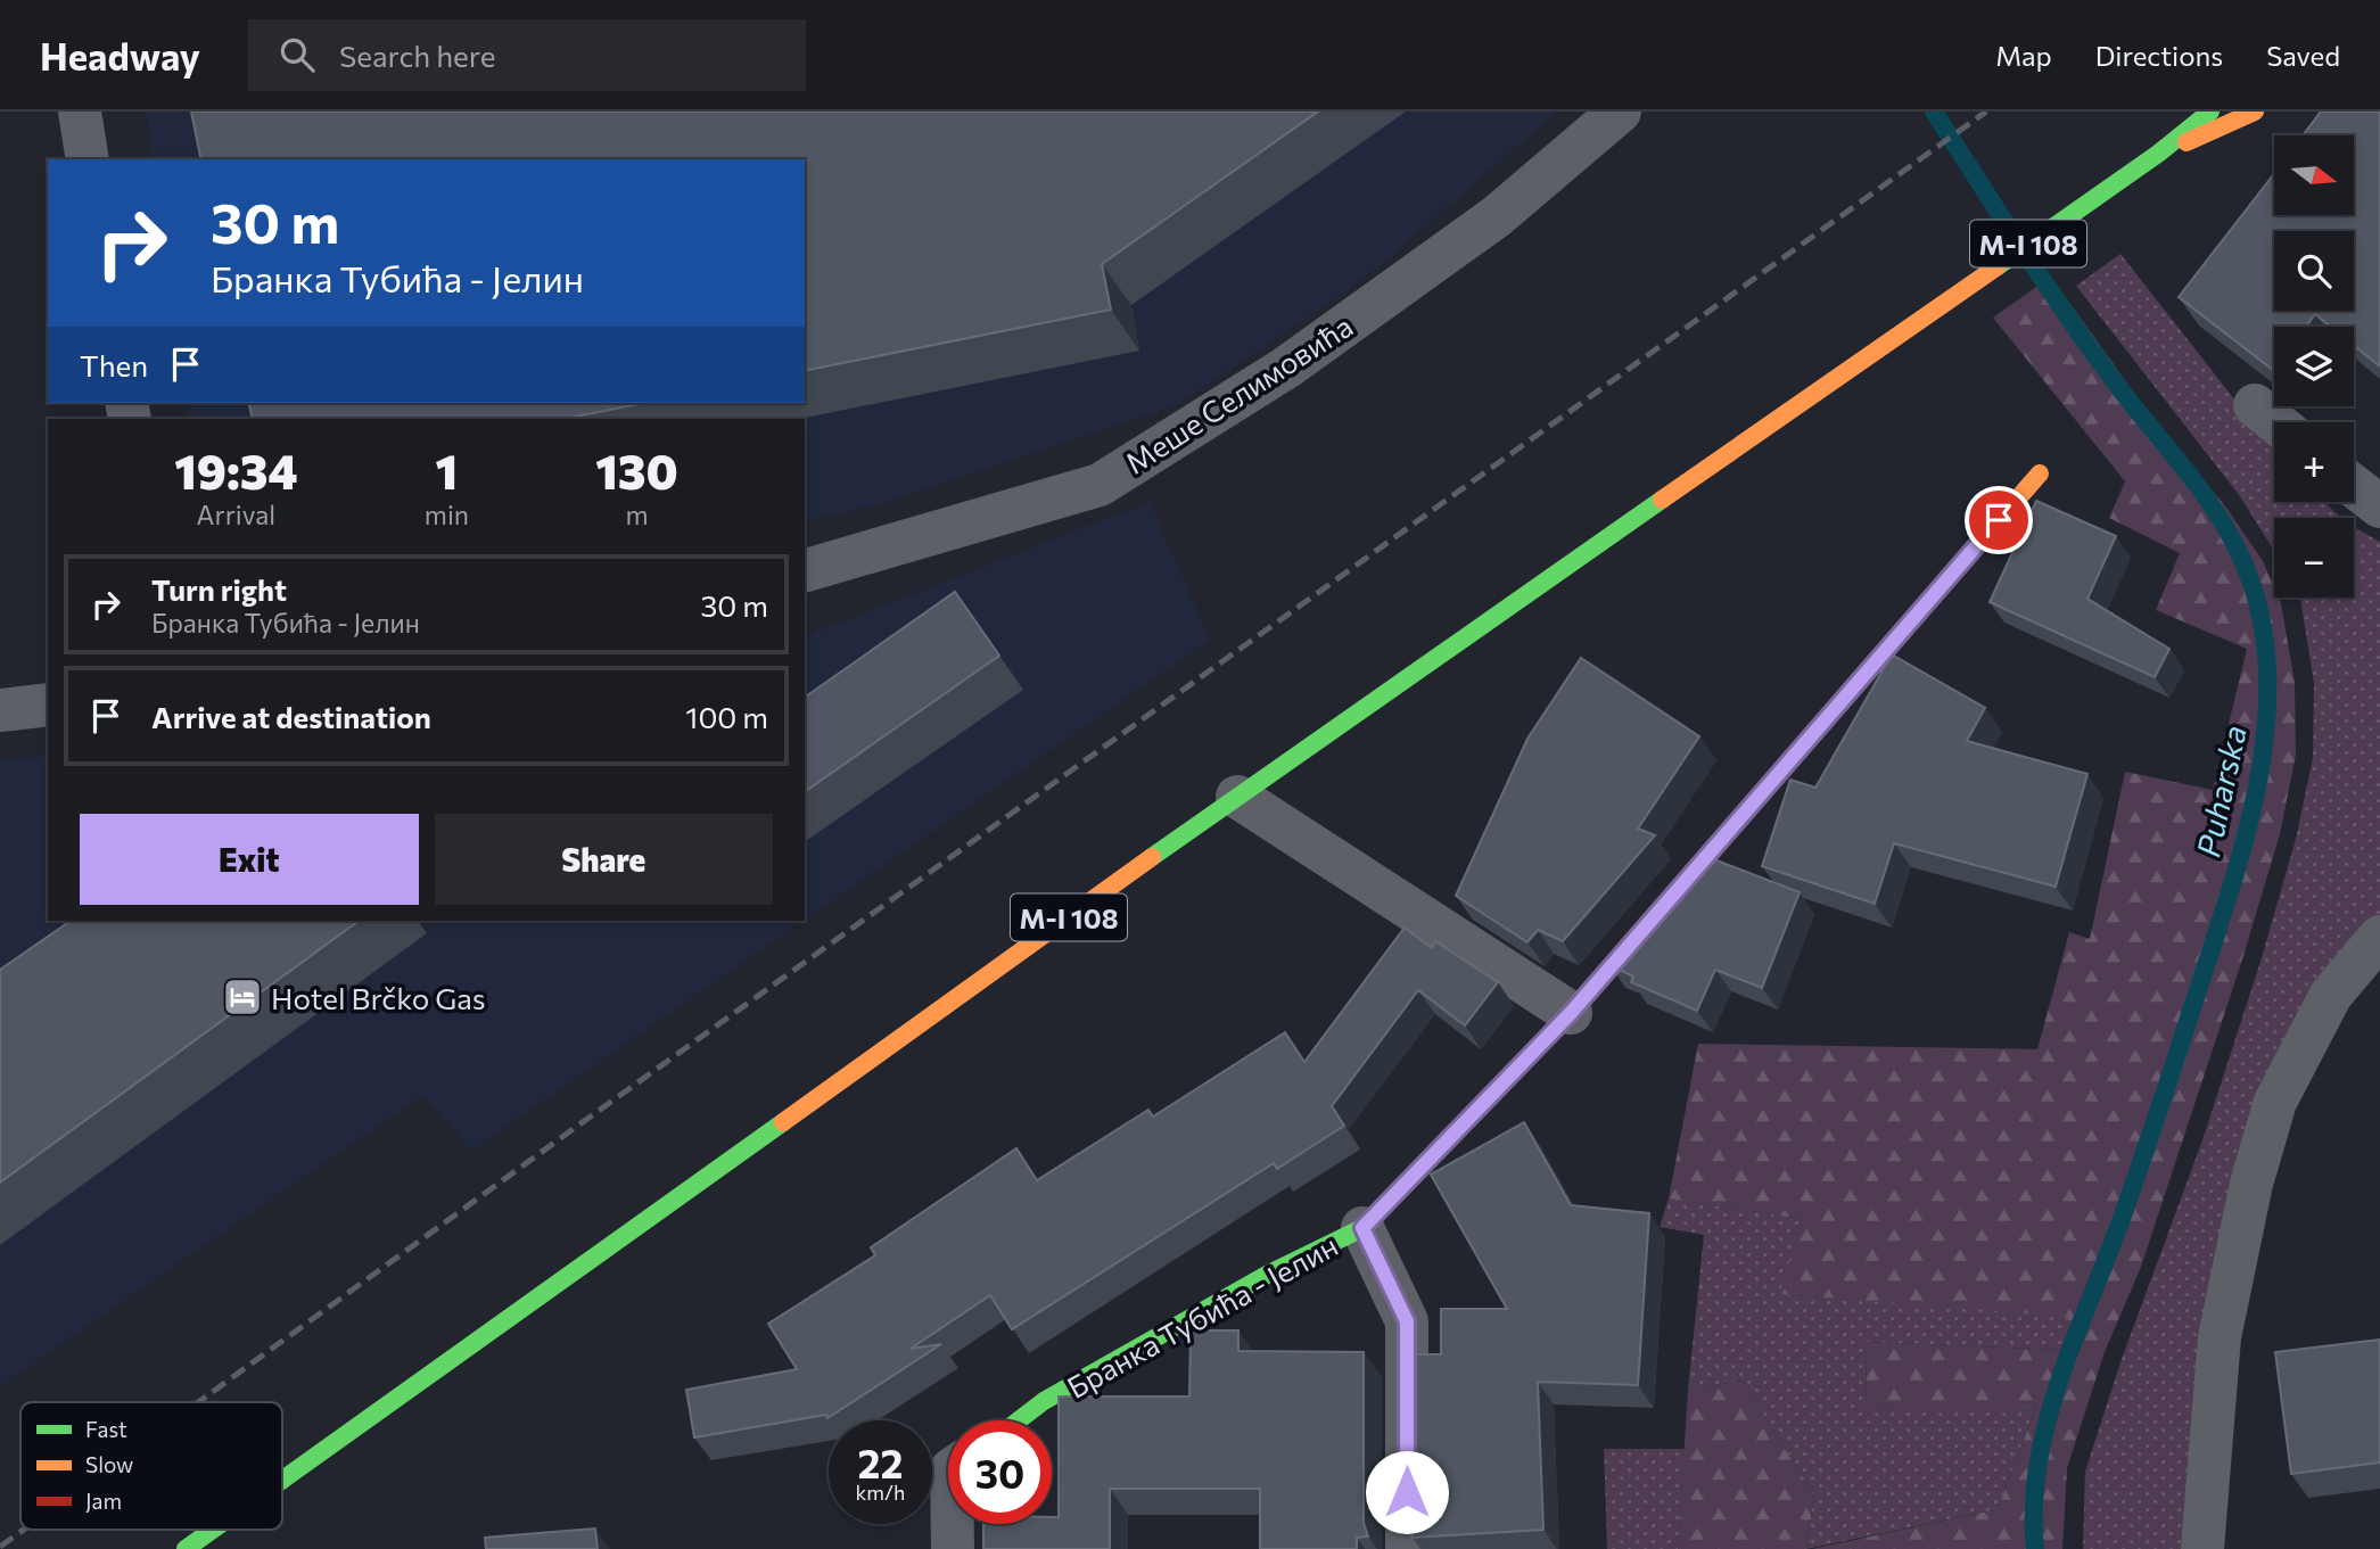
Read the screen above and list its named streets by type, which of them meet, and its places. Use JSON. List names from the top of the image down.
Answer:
{
  "streets": {
    "main road": ["M-I 108", "Бранка Тубића - Јелин"],
    "street": ["Меше Селимовића"]
  },
  "water": ["Puharska"],
  "places": {
    "hotel": ["Hotel Brčko Gas"]
  },
  "legend": ["Fast", "Slow", "Jam"],
  "north": "right",
  "page": {
    "header": "Headway",
    "search": "Search here",
    "nav": ["Map", "Directions", "Saved"],
    "map_buttons": ["+", "−"],
    "turn": ["30 m", "Бранка Тубића - Јелин"],
    "then": "Then",
    "eta": [
      "19:34",
      "Arrival",
      "1",
      "min",
      "130",
      "m"
    ],
    "list": [
      {
        "name": "Turn right",
        "note": "Бранка Тубића - Јелин",
        "value": "30 m"
      },
      {
        "name": "Arrive at destination",
        "value": "100 m"
      }
    ],
    "buttons": ["Exit", "Share"],
    "speed": "22 km/h",
    "limit": "30"
  }
}
